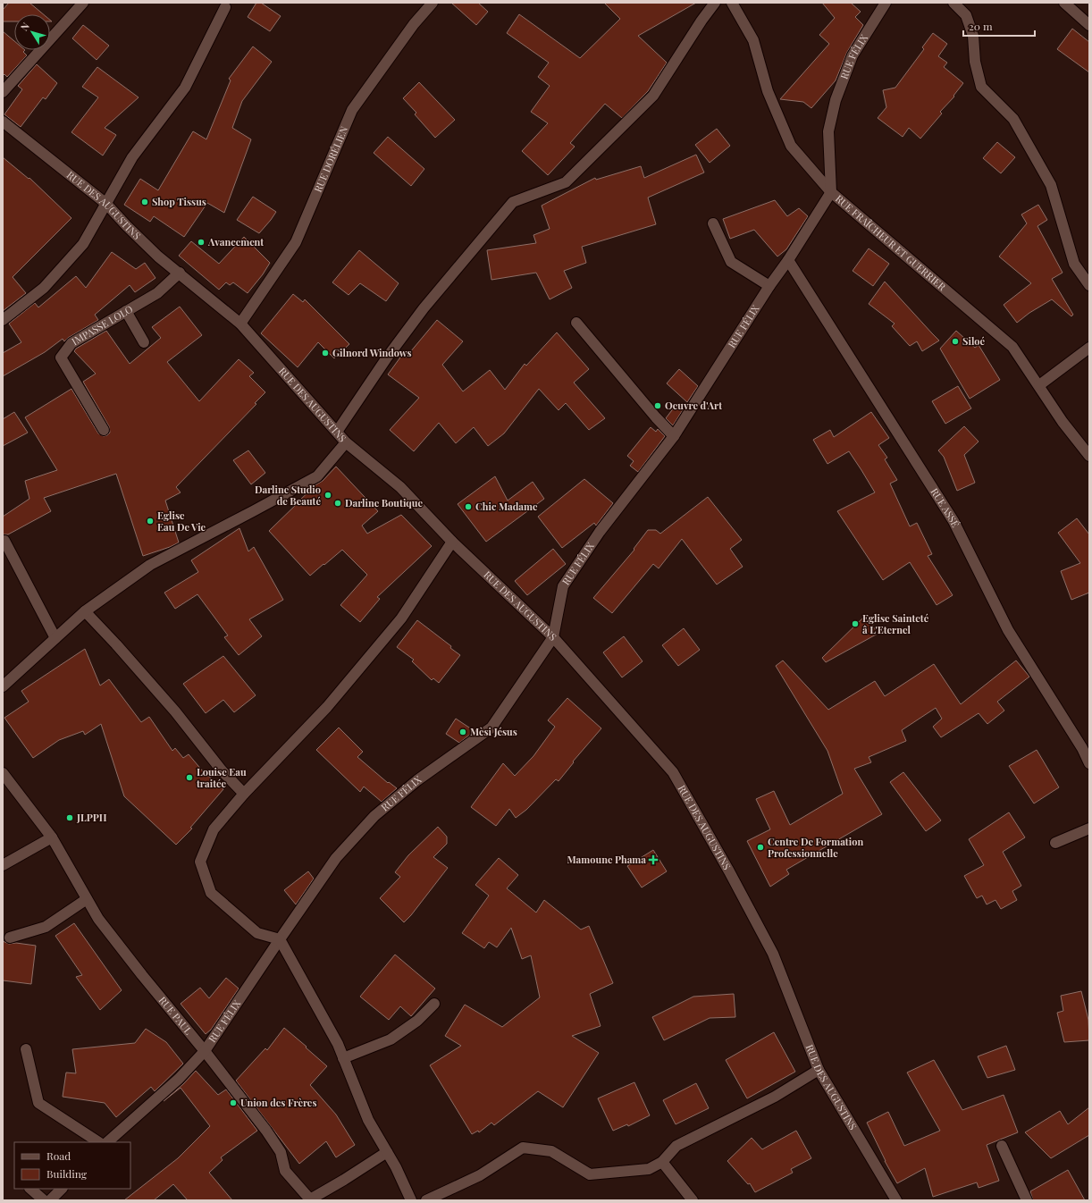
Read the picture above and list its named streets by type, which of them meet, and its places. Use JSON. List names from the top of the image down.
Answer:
{
  "streets": {
    "street": [
      "RUE FÉLIX",
      "RUE DORÉLIEN",
      "RUE DES AUGUSTINS",
      "RUE FRAÎCHEUR ET GUERRIER",
      "IMPASSE LOLO",
      "RUE ASSÉ",
      "RUE PAUL"
    ]
  },
  "crossings": [
    ["RUE FÉLIX", "RUE DES AUGUSTINS"],
    ["RUE FÉLIX", "RUE FRAÎCHEUR ET GUERRIER"],
    ["RUE FÉLIX", "RUE ASSÉ"],
    ["RUE FÉLIX", "RUE PAUL"],
    ["RUE DORÉLIEN", "RUE DES AUGUSTINS"],
    ["RUE DES AUGUSTINS", "IMPASSE LOLO"]
  ],
  "places": {
    "other": [
      "Shop Tissus",
      "Avancement",
      "Siloé",
      "Gilnord Windows",
      "Oeuvre d'Art",
      "Darline Studio de Beauté",
      "Darline Boutique",
      "Chic Madame",
      "Eglise Eau De Vie",
      "Eglise Sainteté â L'Eternel",
      "Mèsi Jésus",
      "Louise Eau traitée",
      "JLPPH",
      "Centre De Formation Professionnelle",
      "Union des Frères"
    ],
    "health": ["Mamoune Phama"]
  },
  "legend": ["Road", "Building"],
  "scale_bar": "20 m",
  "north": "top left"
}
